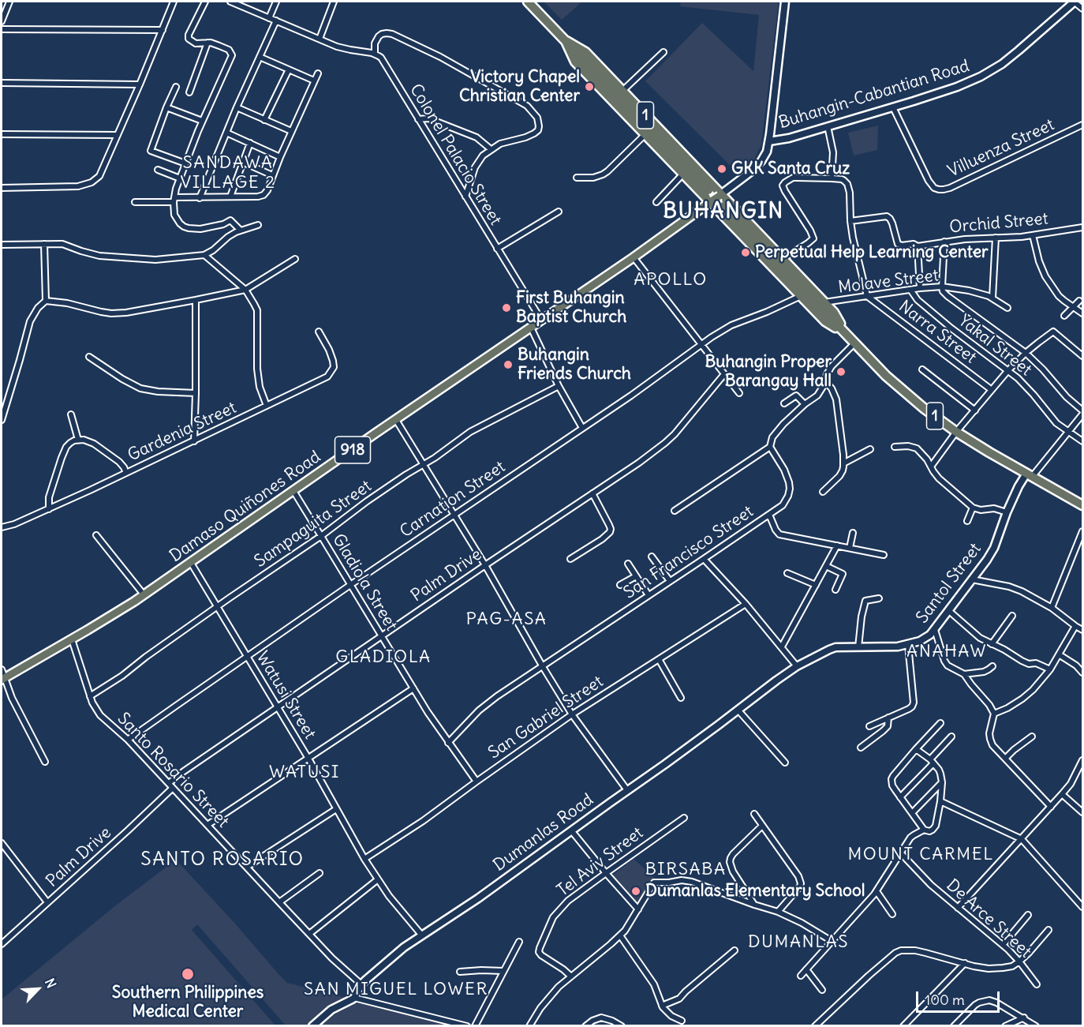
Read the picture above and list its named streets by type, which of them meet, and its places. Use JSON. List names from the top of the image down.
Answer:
{
  "streets": {
    "highway": ["1"],
    "main road": [
      "Buhangin-Cabantian Road",
      "918",
      "Damaso Quiñones Road",
      "Santol Street",
      "Dumanlas Road"
    ],
    "street": [
      "Villuenza Street",
      "Colonel Palacio Street",
      "Orchid Street",
      "Molave Street",
      "Narra Street",
      "Yakal Street",
      "Gardenia Street",
      "Carnation Street",
      "Sampaguita Street",
      "San Francisco Street",
      "Palm Drive",
      "Gladiola Street",
      "Watusi Street",
      "San Gabriel Street",
      "Santo Rosario Street",
      "Tel Aviv Street",
      "De Arce Street"
    ]
  },
  "crossings": [
    ["Buhangin-Cabantian Road", "Villuenza Street"],
    ["1", "Molave Street"],
    ["1", "918"],
    ["1", "Carnation Street"],
    ["1", "Damaso Quiñones Road"],
    ["1", "Santol Street"],
    ["Colonel Palacio Street", "Damaso Quiñones Road"],
    ["Molave Street", "Narra Street"],
    ["Molave Street", "Yakal Street"],
    ["918", "Damaso Quiñones Road"],
    ["Carnation Street", "Gladiola Street"],
    ["Carnation Street", "Watusi Street"],
    ["Carnation Street", "Santo Rosario Street"],
    ["Damaso Quiñones Road", "Gladiola Street"],
    ["Damaso Quiñones Road", "Watusi Street"],
    ["Damaso Quiñones Road", "Santo Rosario Street"],
    ["Sampaguita Street", "Gladiola Street"],
    ["Sampaguita Street", "Watusi Street"],
    ["Sampaguita Street", "Santo Rosario Street"],
    ["San Francisco Street", "Gladiola Street"],
    ["Palm Drive", "Gladiola Street"],
    ["Palm Drive", "Watusi Street"],
    ["Palm Drive", "Santo Rosario Street"],
    ["Gladiola Street", "San Gabriel Street"],
    ["Santol Street", "Dumanlas Road"],
    ["Watusi Street", "San Gabriel Street"],
    ["Watusi Street", "Dumanlas Road"],
    ["Santo Rosario Street", "Dumanlas Road"]
  ],
  "districts": [
    "SANDAWA VILLAGE 2",
    "BUHANGIN",
    "APOLLO",
    "PAG-ASA",
    "ANAHAW",
    "GLADIOLA",
    "WATUSI",
    "MOUNT CARMEL",
    "SANTO ROSARIO",
    "BIRSABA",
    "DUMANLAS",
    "SAN MIGUEL LOWER"
  ],
  "places": [
    "Victory Chapel Christian Center",
    "GKK Santa Cruz",
    "Perpetual Help Learning Center",
    "First Buhangin Baptist Church",
    "Buhangin Friends Church",
    "Buhangin Proper Barangay Hall",
    "Dumanlas Elementary School",
    "Southern Philippines Medical Center"
  ],
  "scale_bar": "100 m",
  "north": "top right"
}
